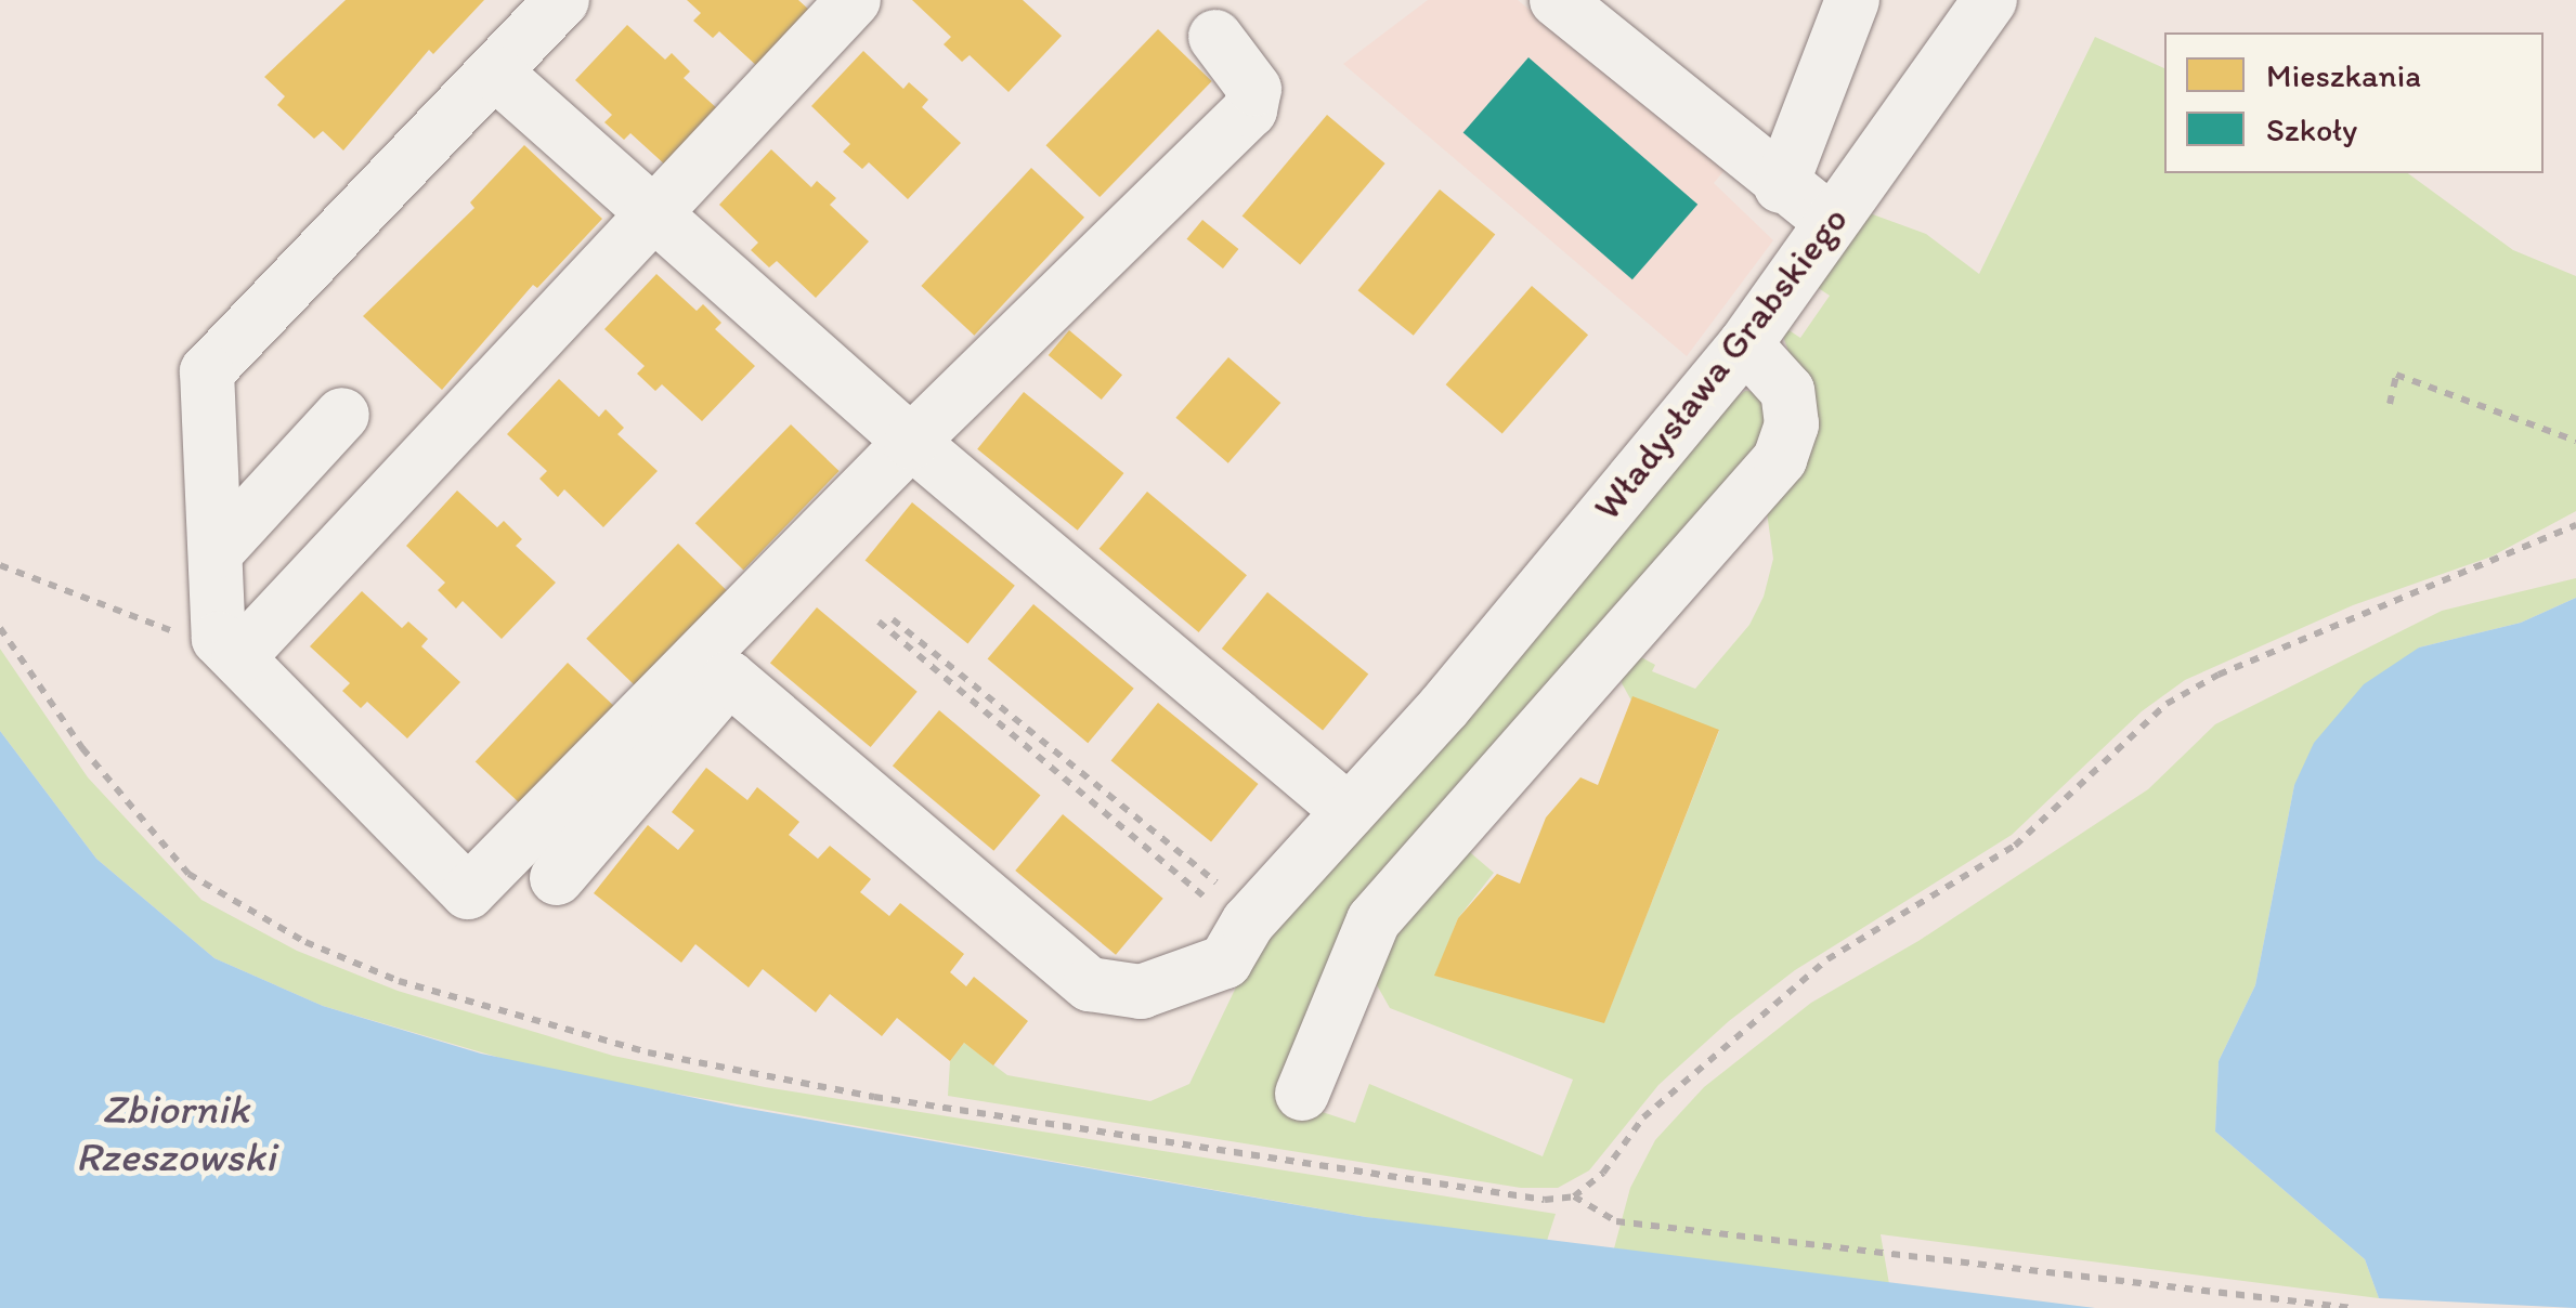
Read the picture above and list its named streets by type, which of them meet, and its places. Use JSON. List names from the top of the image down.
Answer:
{
  "streets": {
    "street": ["Władysława Grabskiego"]
  },
  "water": ["Zbiornik Rzeszowski"],
  "legend": ["Mieszkania", "Szkoły"]
}
